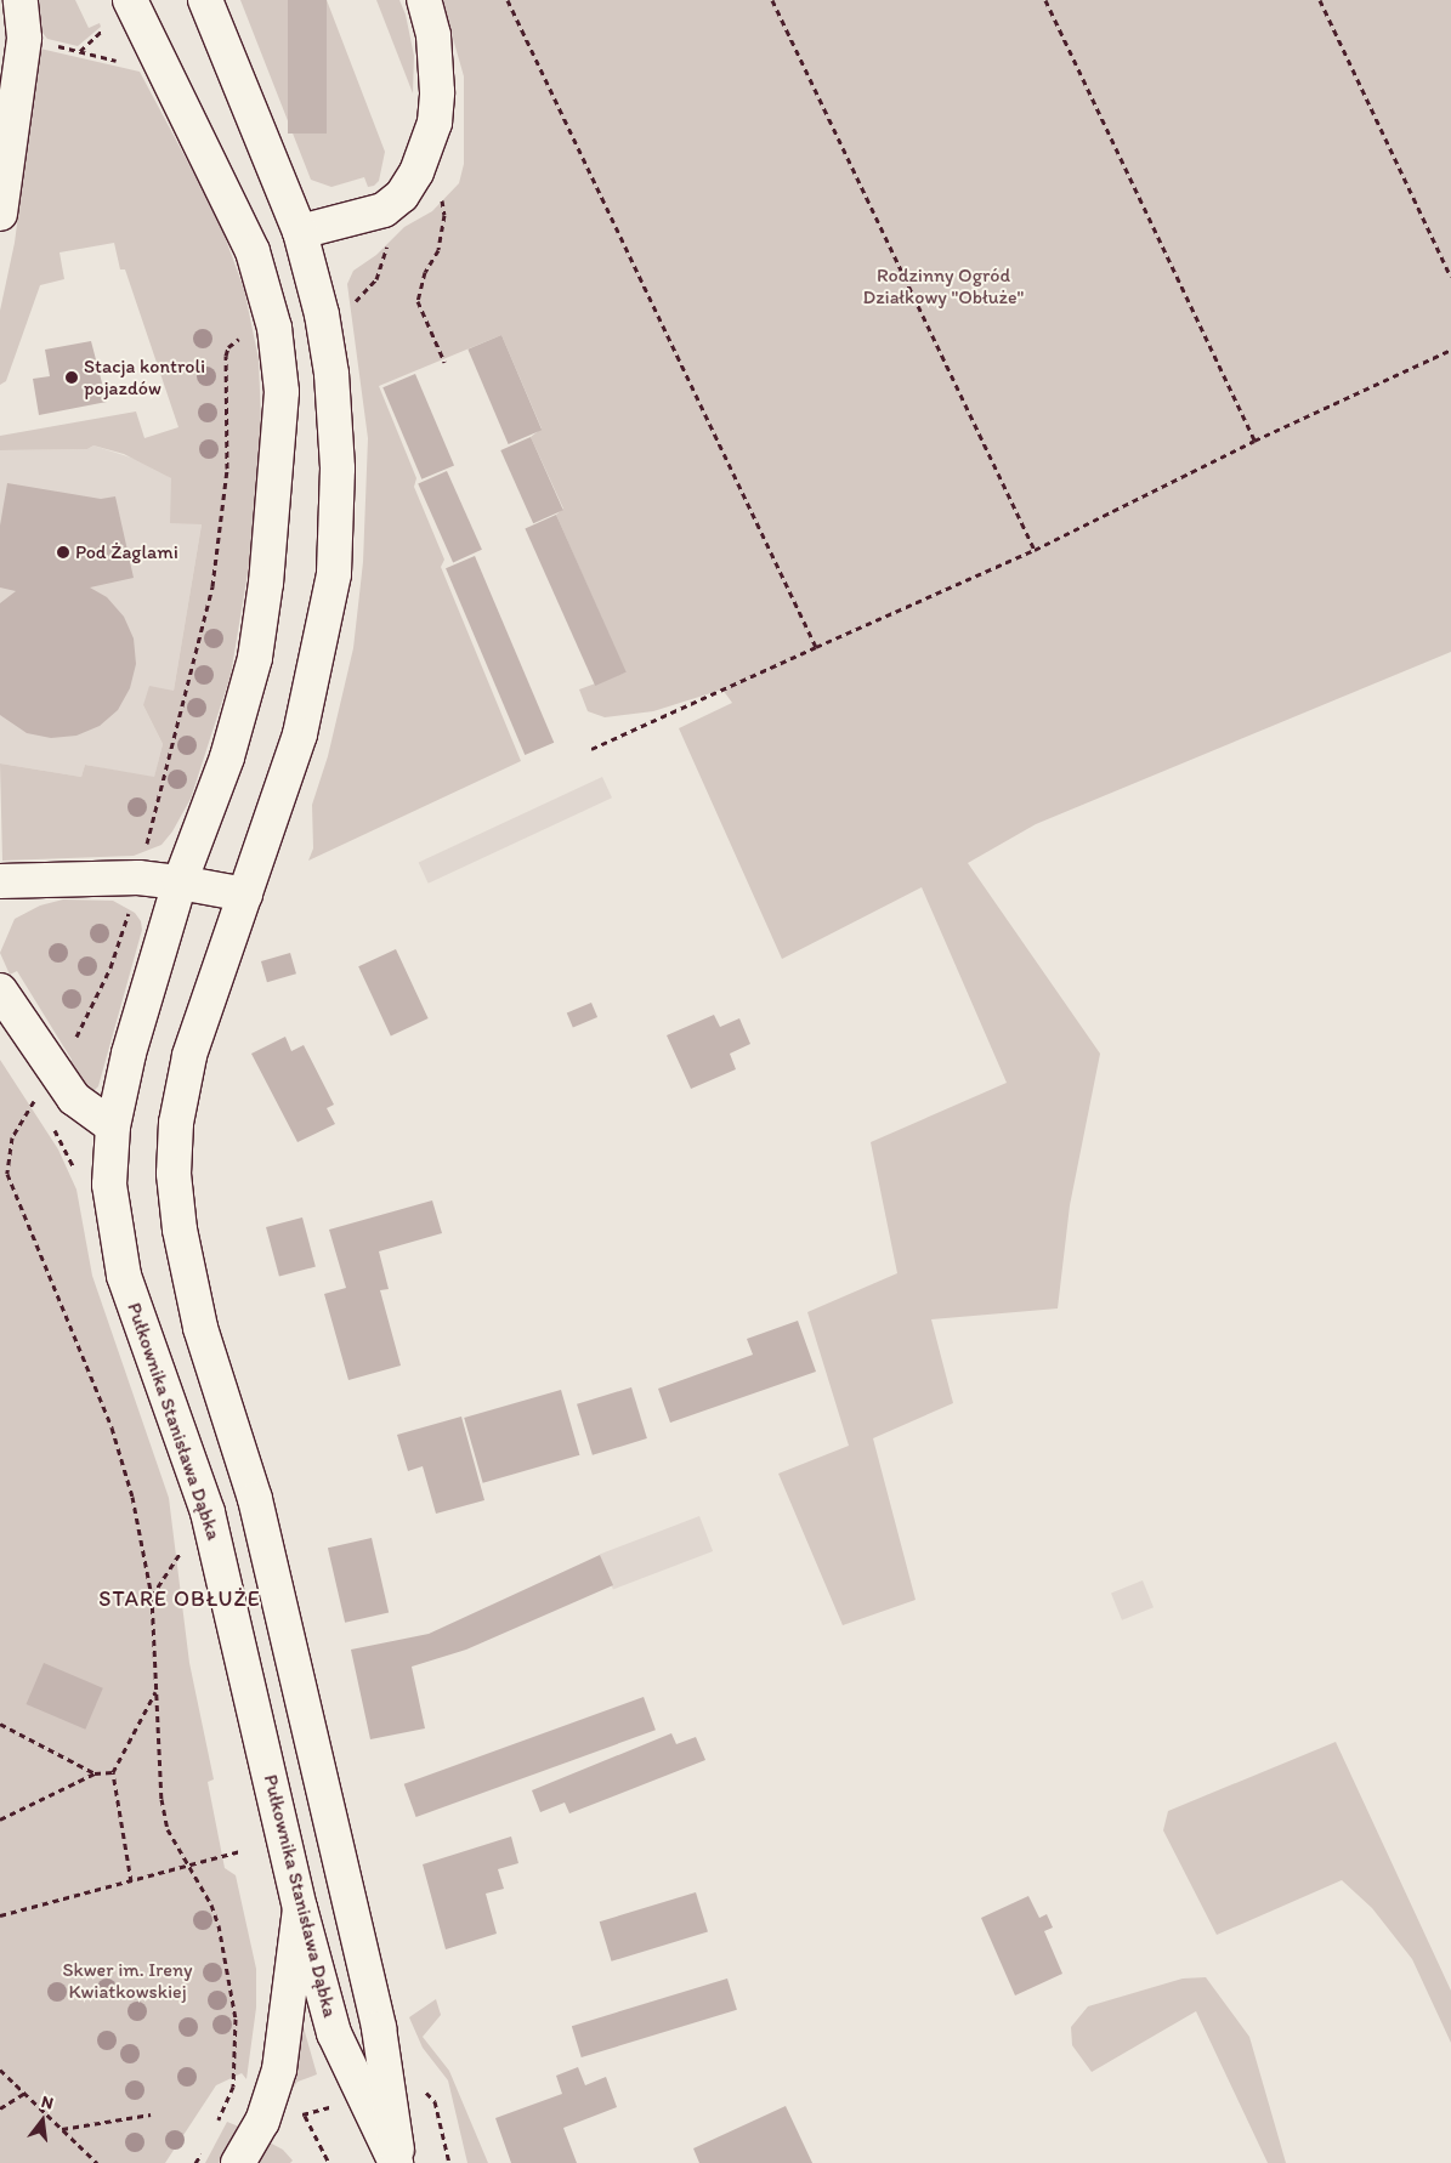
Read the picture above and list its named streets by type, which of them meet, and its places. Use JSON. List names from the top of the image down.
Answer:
{
  "streets": {
    "main road": ["Pułkownika Stanisława Dąbka"]
  },
  "districts": ["STARE OBŁUŻE"],
  "parks": ["Rodzinny Ogród Działkowy \"Obłuże\"", "Skwer im. Ireny Kwiatkowskiej"],
  "places": ["Stacja kontroli pojazdów", "Pod Żaglami"],
  "north": "top"
}
